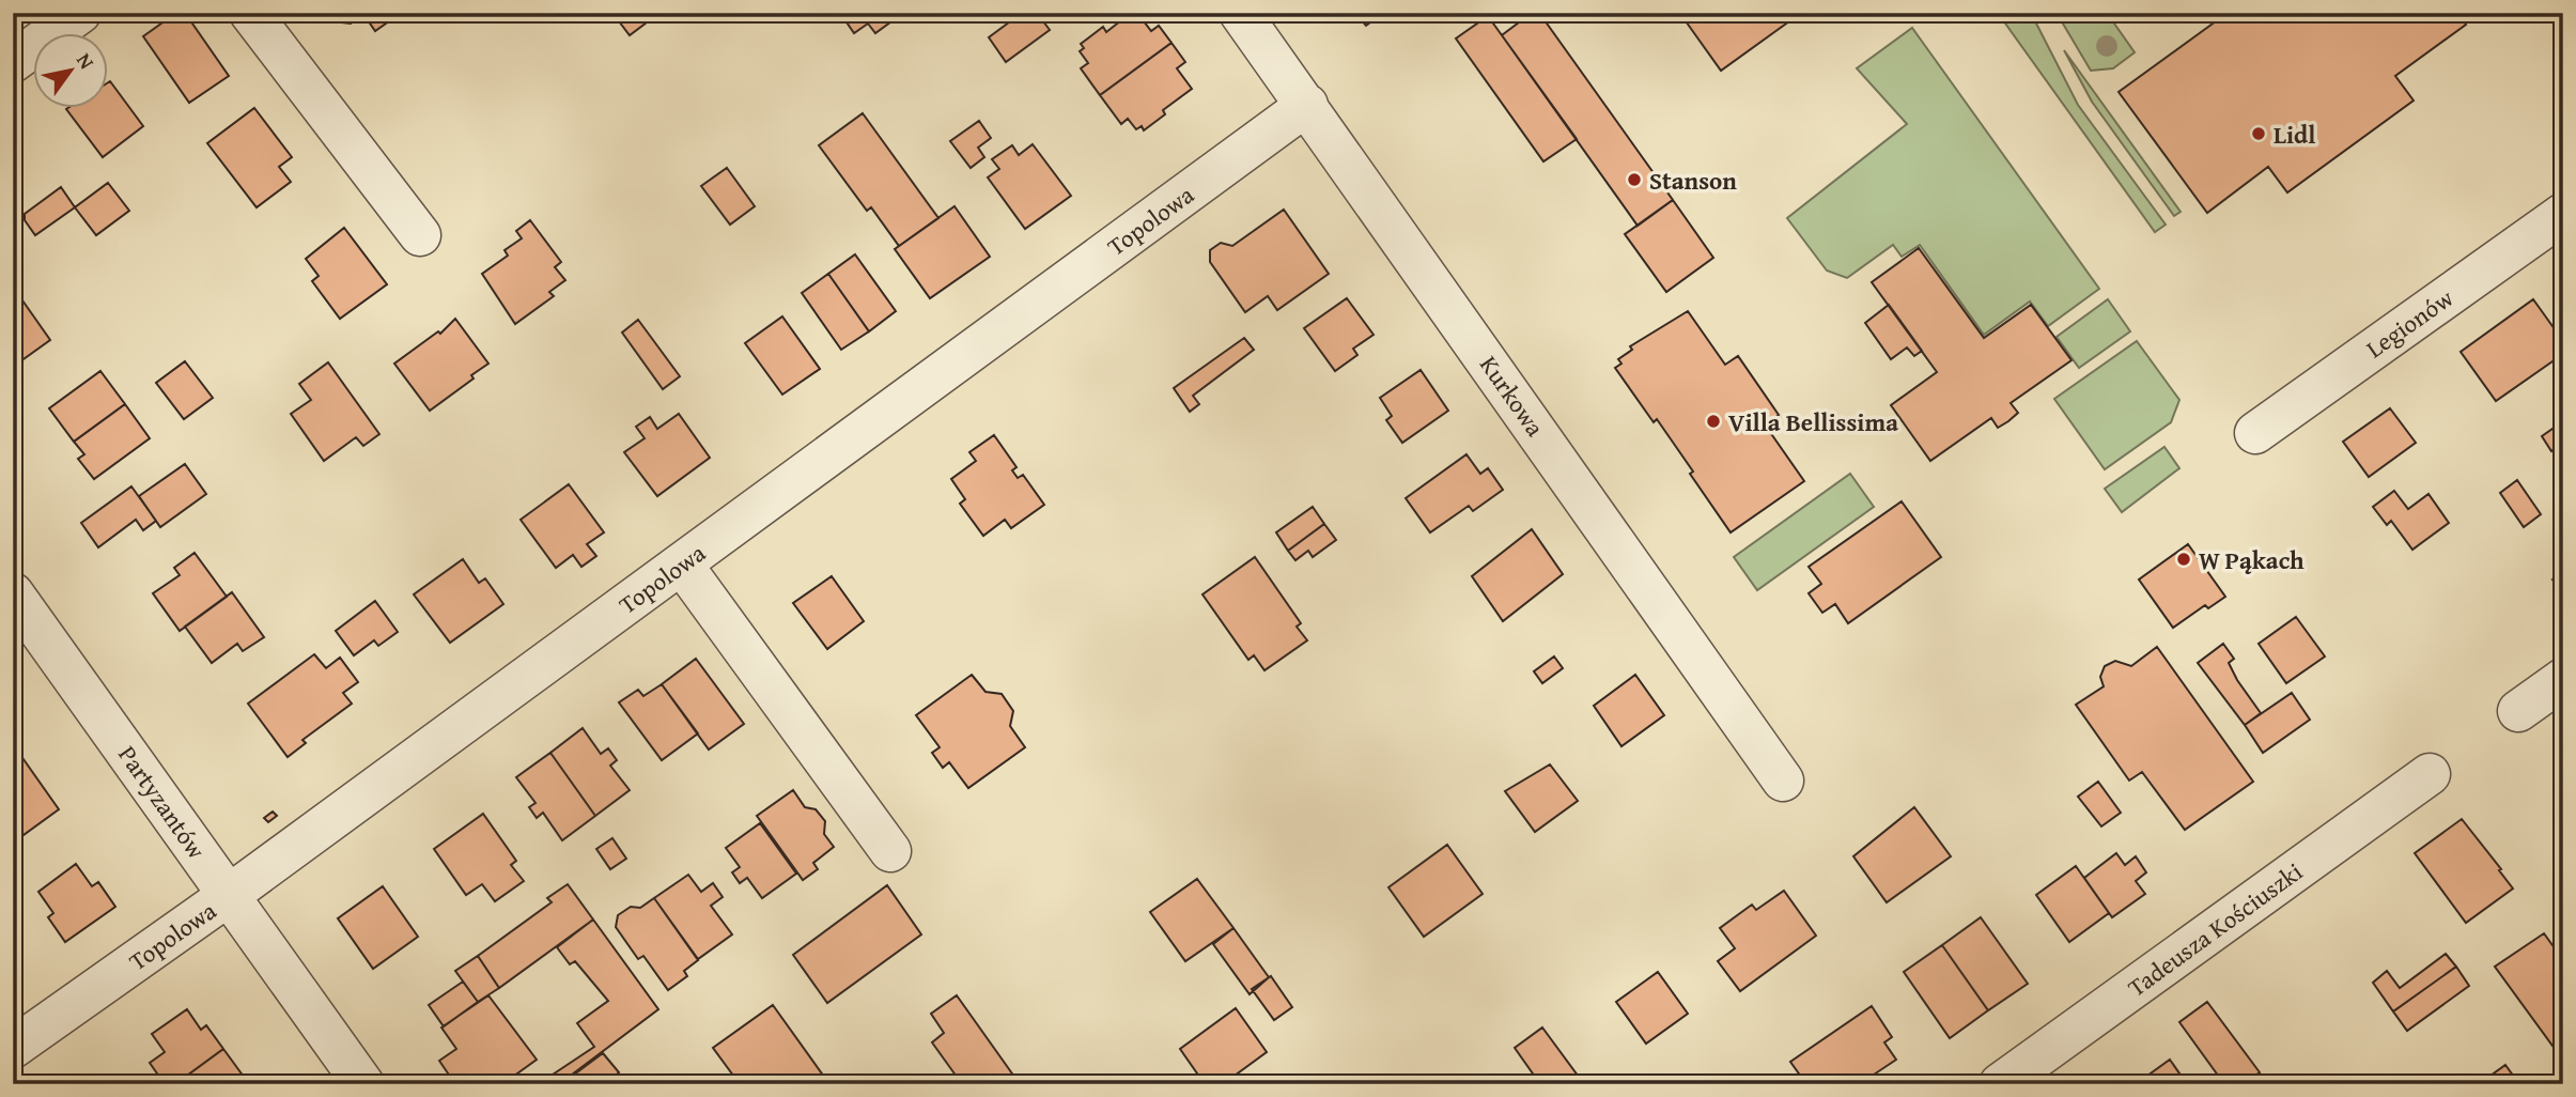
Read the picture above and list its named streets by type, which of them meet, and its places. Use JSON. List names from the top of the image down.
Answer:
{
  "streets": {
    "street": [
      "Topolowa",
      "Legionów",
      "Kurkowa",
      "Partyzantów",
      "Tadeusza Kościuszki"
    ]
  },
  "crossings": [
    ["Topolowa", "Kurkowa"],
    ["Topolowa", "Partyzantów"]
  ],
  "places": [
    "Lidl",
    "Stanson",
    "Villa Bellissima",
    "W Pąkach"
  ],
  "north": "top right"
}
